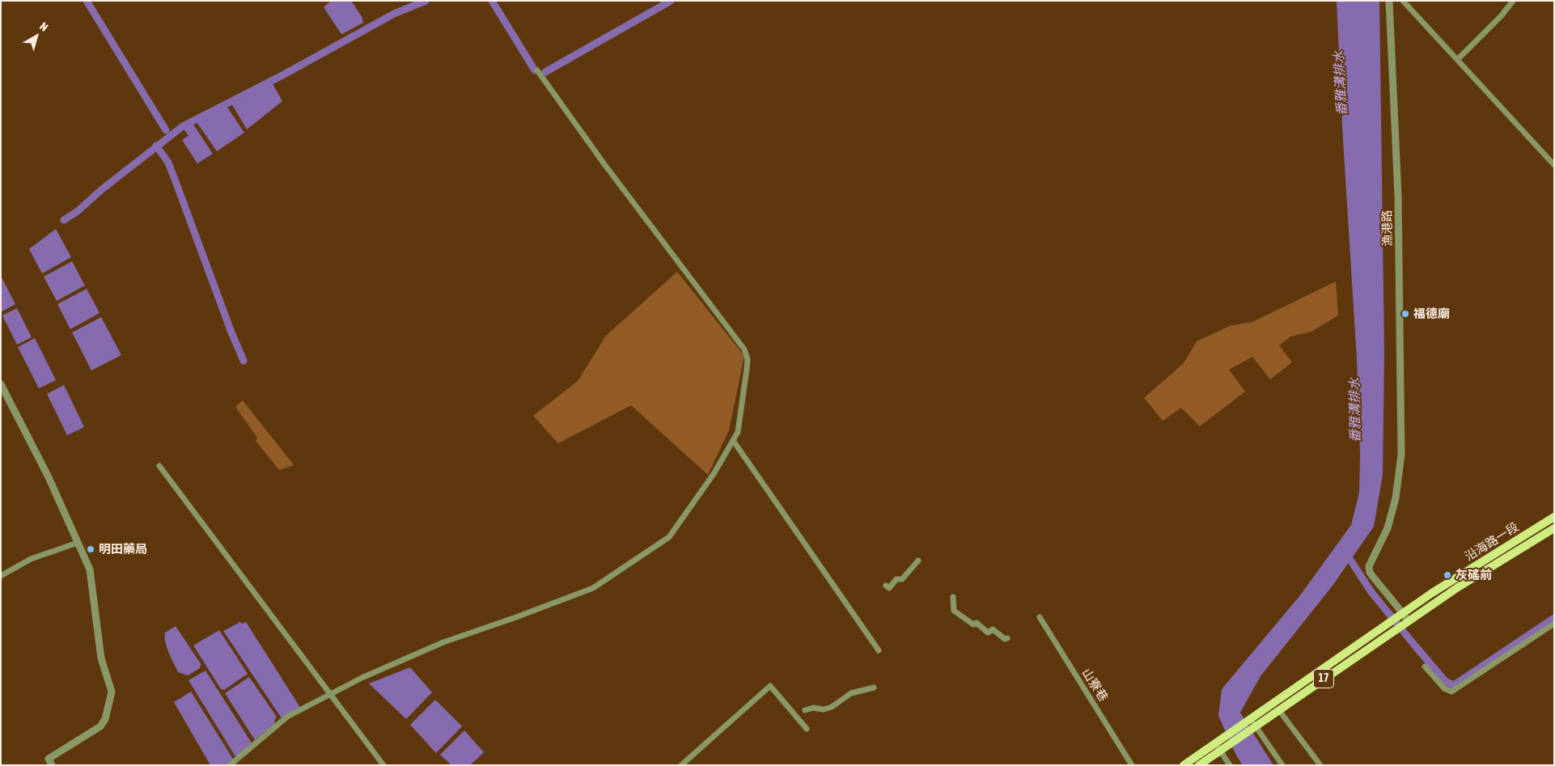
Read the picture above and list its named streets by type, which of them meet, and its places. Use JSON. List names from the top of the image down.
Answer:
{
  "streets": {
    "main road": ["沿海路一段", "17"],
    "street": ["漁港路", "山寮巷"]
  },
  "crossings": [
    ["漁港路", "沿海路一段"],
    ["漁港路", "17"],
    ["沿海路一段", "17"]
  ],
  "water": ["番雅溝排水"],
  "places": ["福德廟", "明田藥局", "灰磘前"],
  "north": "top right"
}
